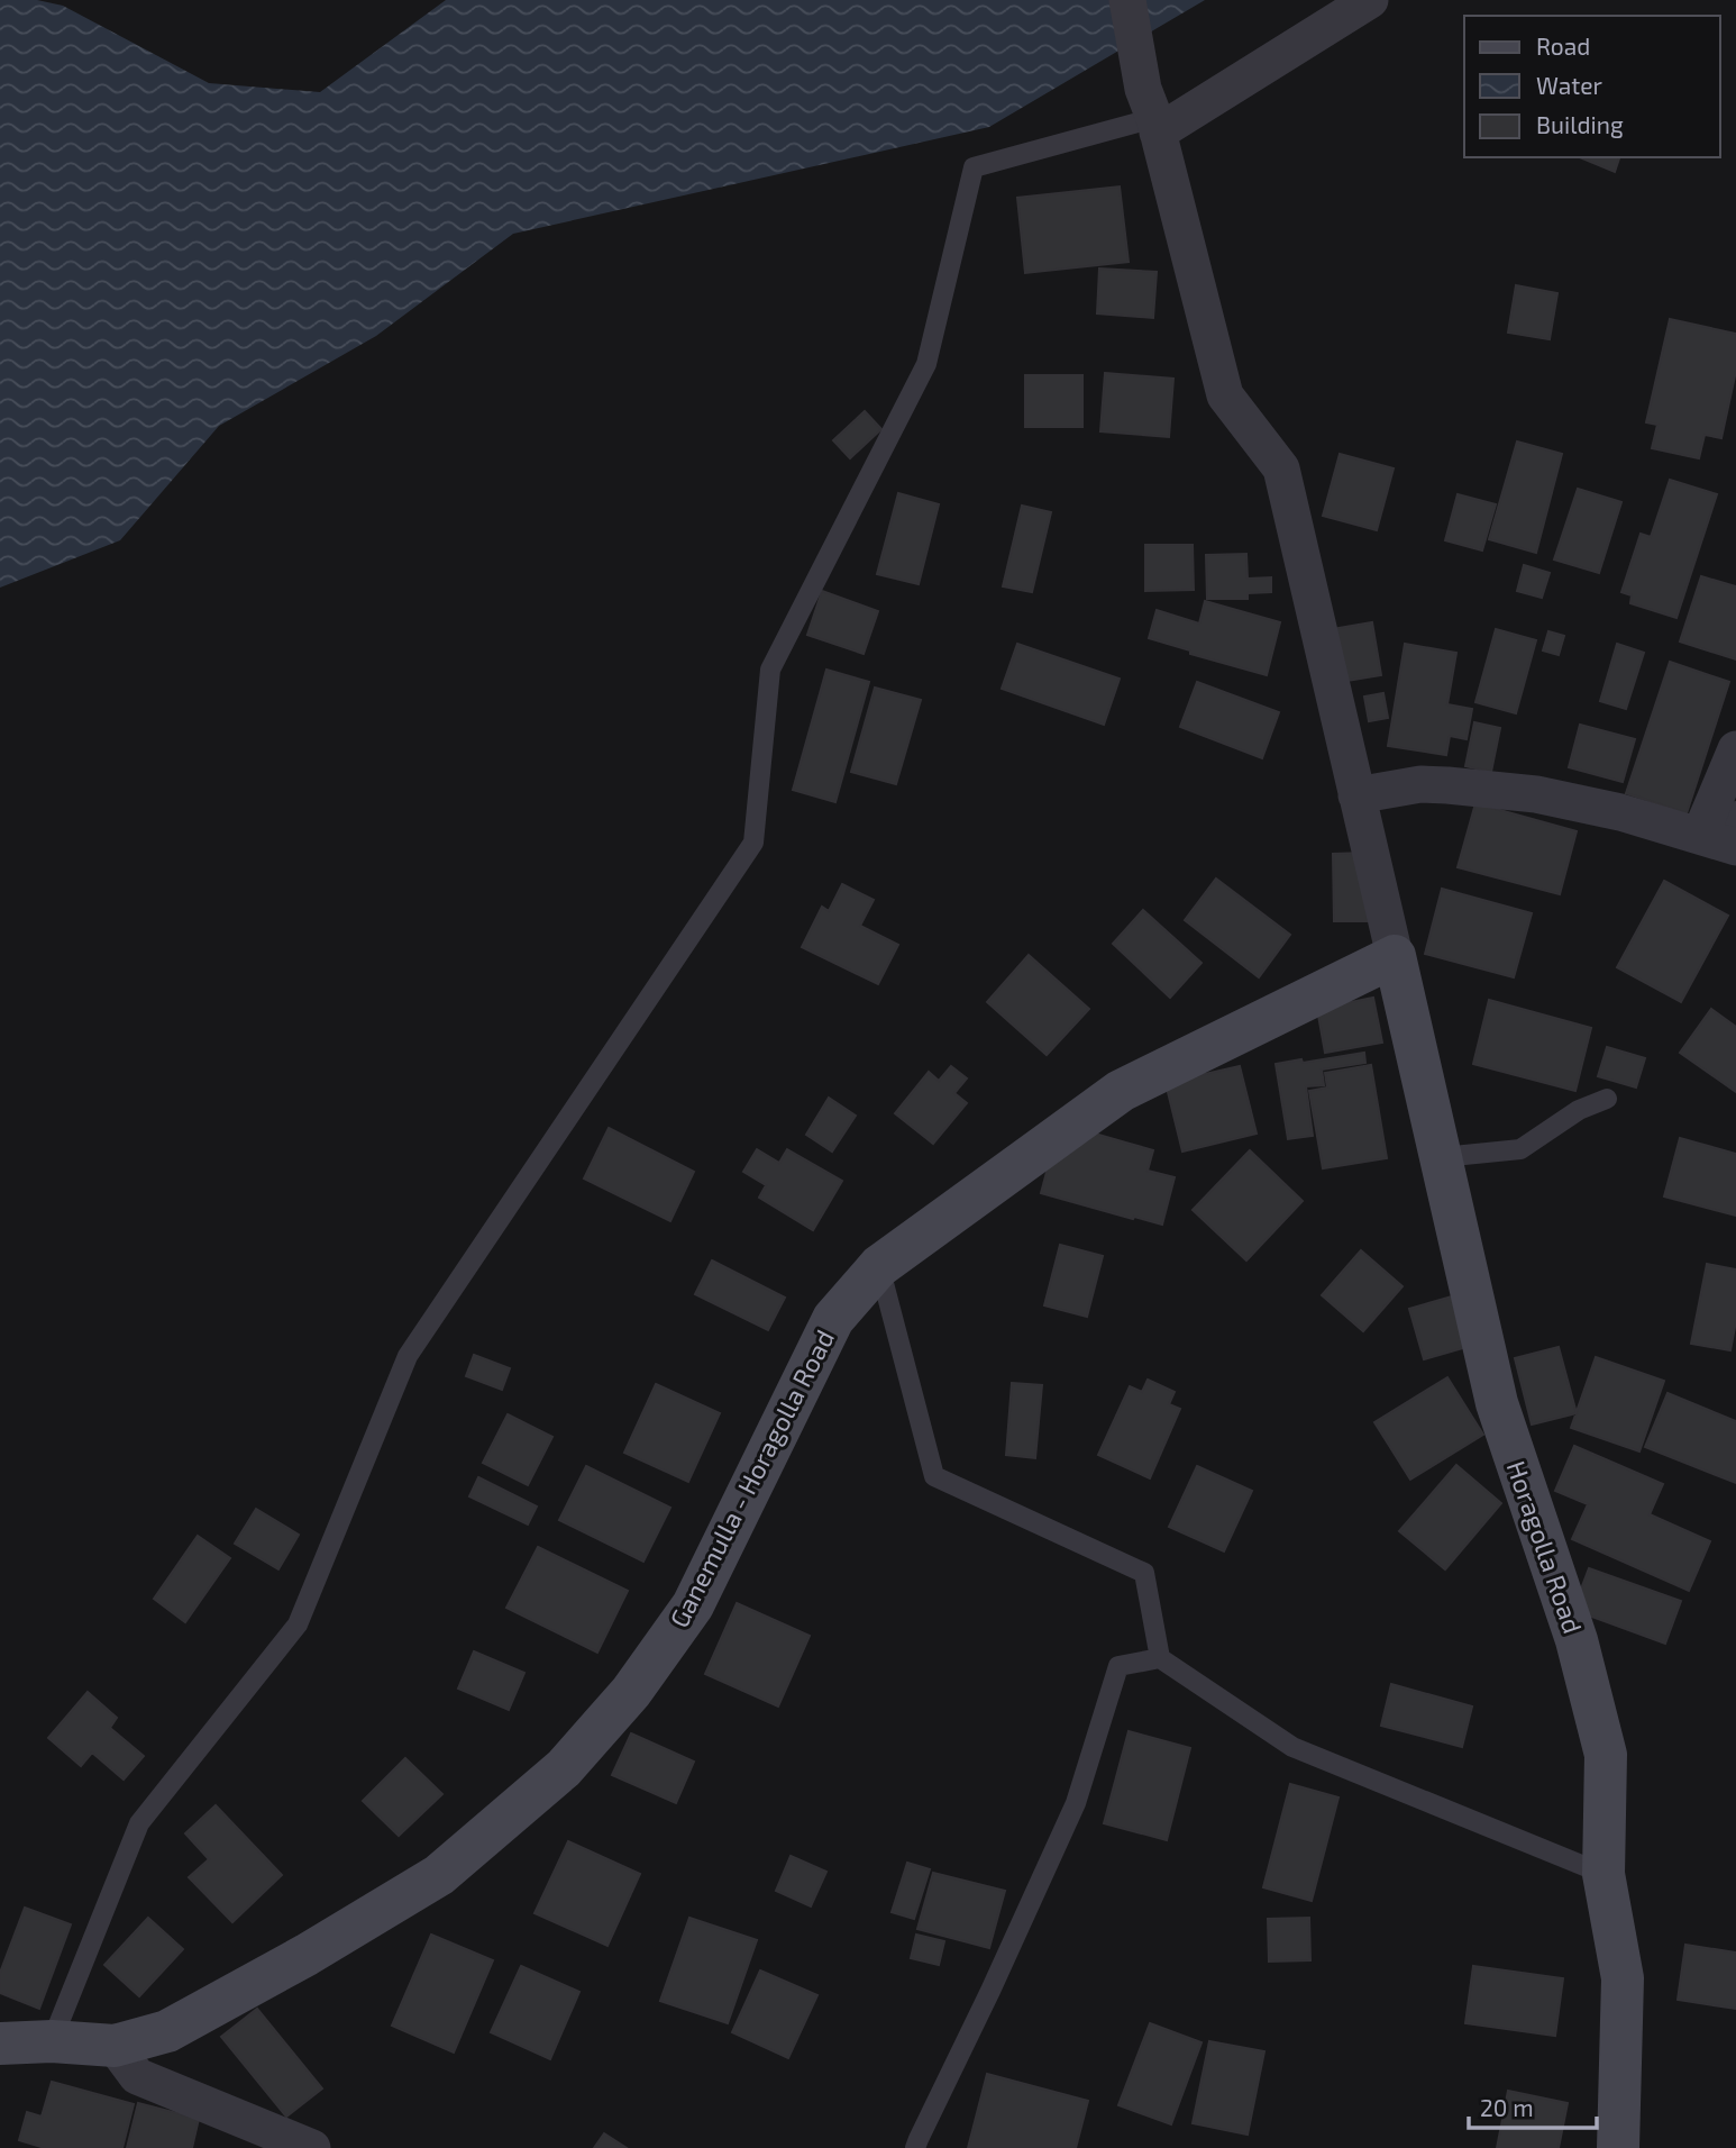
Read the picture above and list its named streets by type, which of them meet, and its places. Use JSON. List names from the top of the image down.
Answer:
{
  "streets": {
    "street": ["Ganemulla - Horagolla Road", "Horagolla Road"]
  },
  "crossings": [
    ["Ganemulla - Horagolla Road", "Horagolla Road"]
  ],
  "legend": ["Road", "Water", "Building"],
  "scale_bar": "20 m"
}
